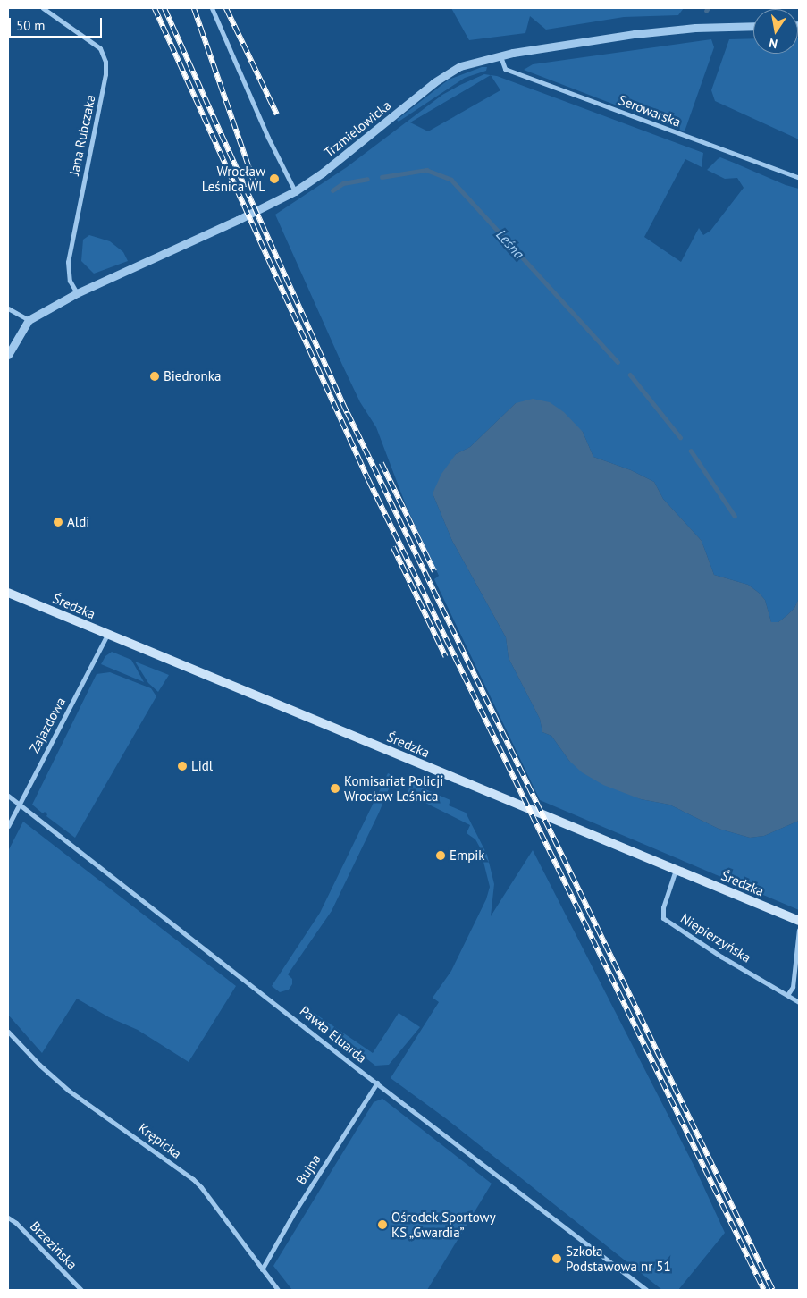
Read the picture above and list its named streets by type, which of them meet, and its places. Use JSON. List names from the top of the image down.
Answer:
{
  "streets": {
    "main road": ["Średzka"],
    "street": [
      "Serowarska",
      "Trzmielowicka",
      "Jana Rubczaka",
      "Zajazdowa",
      "Niepierzyńska",
      "Pawła Eluarda",
      "Krępicka",
      "Bujna",
      "Brzezińska"
    ]
  },
  "crossings": [
    ["Serowarska", "Trzmielowicka"],
    ["Trzmielowicka", "Jana Rubczaka"],
    ["Średzka", "Zajazdowa"],
    ["Średzka", "Niepierzyńska"],
    ["Zajazdowa", "Pawła Eluarda"],
    ["Pawła Eluarda", "Bujna"],
    ["Krępicka", "Bujna"]
  ],
  "water": ["Leśna"],
  "places": [
    "Wrocław Leśnica WL",
    "Biedronka",
    "Aldi",
    "Lidl",
    "Komisariat Policji Wrocław Leśnica",
    "Empik",
    "Ośrodek Sportowy KS „Gwardia”",
    "Szkoła Podstawowa nr 51"
  ],
  "scale_bar": "50 m",
  "north": "bottom"
}
